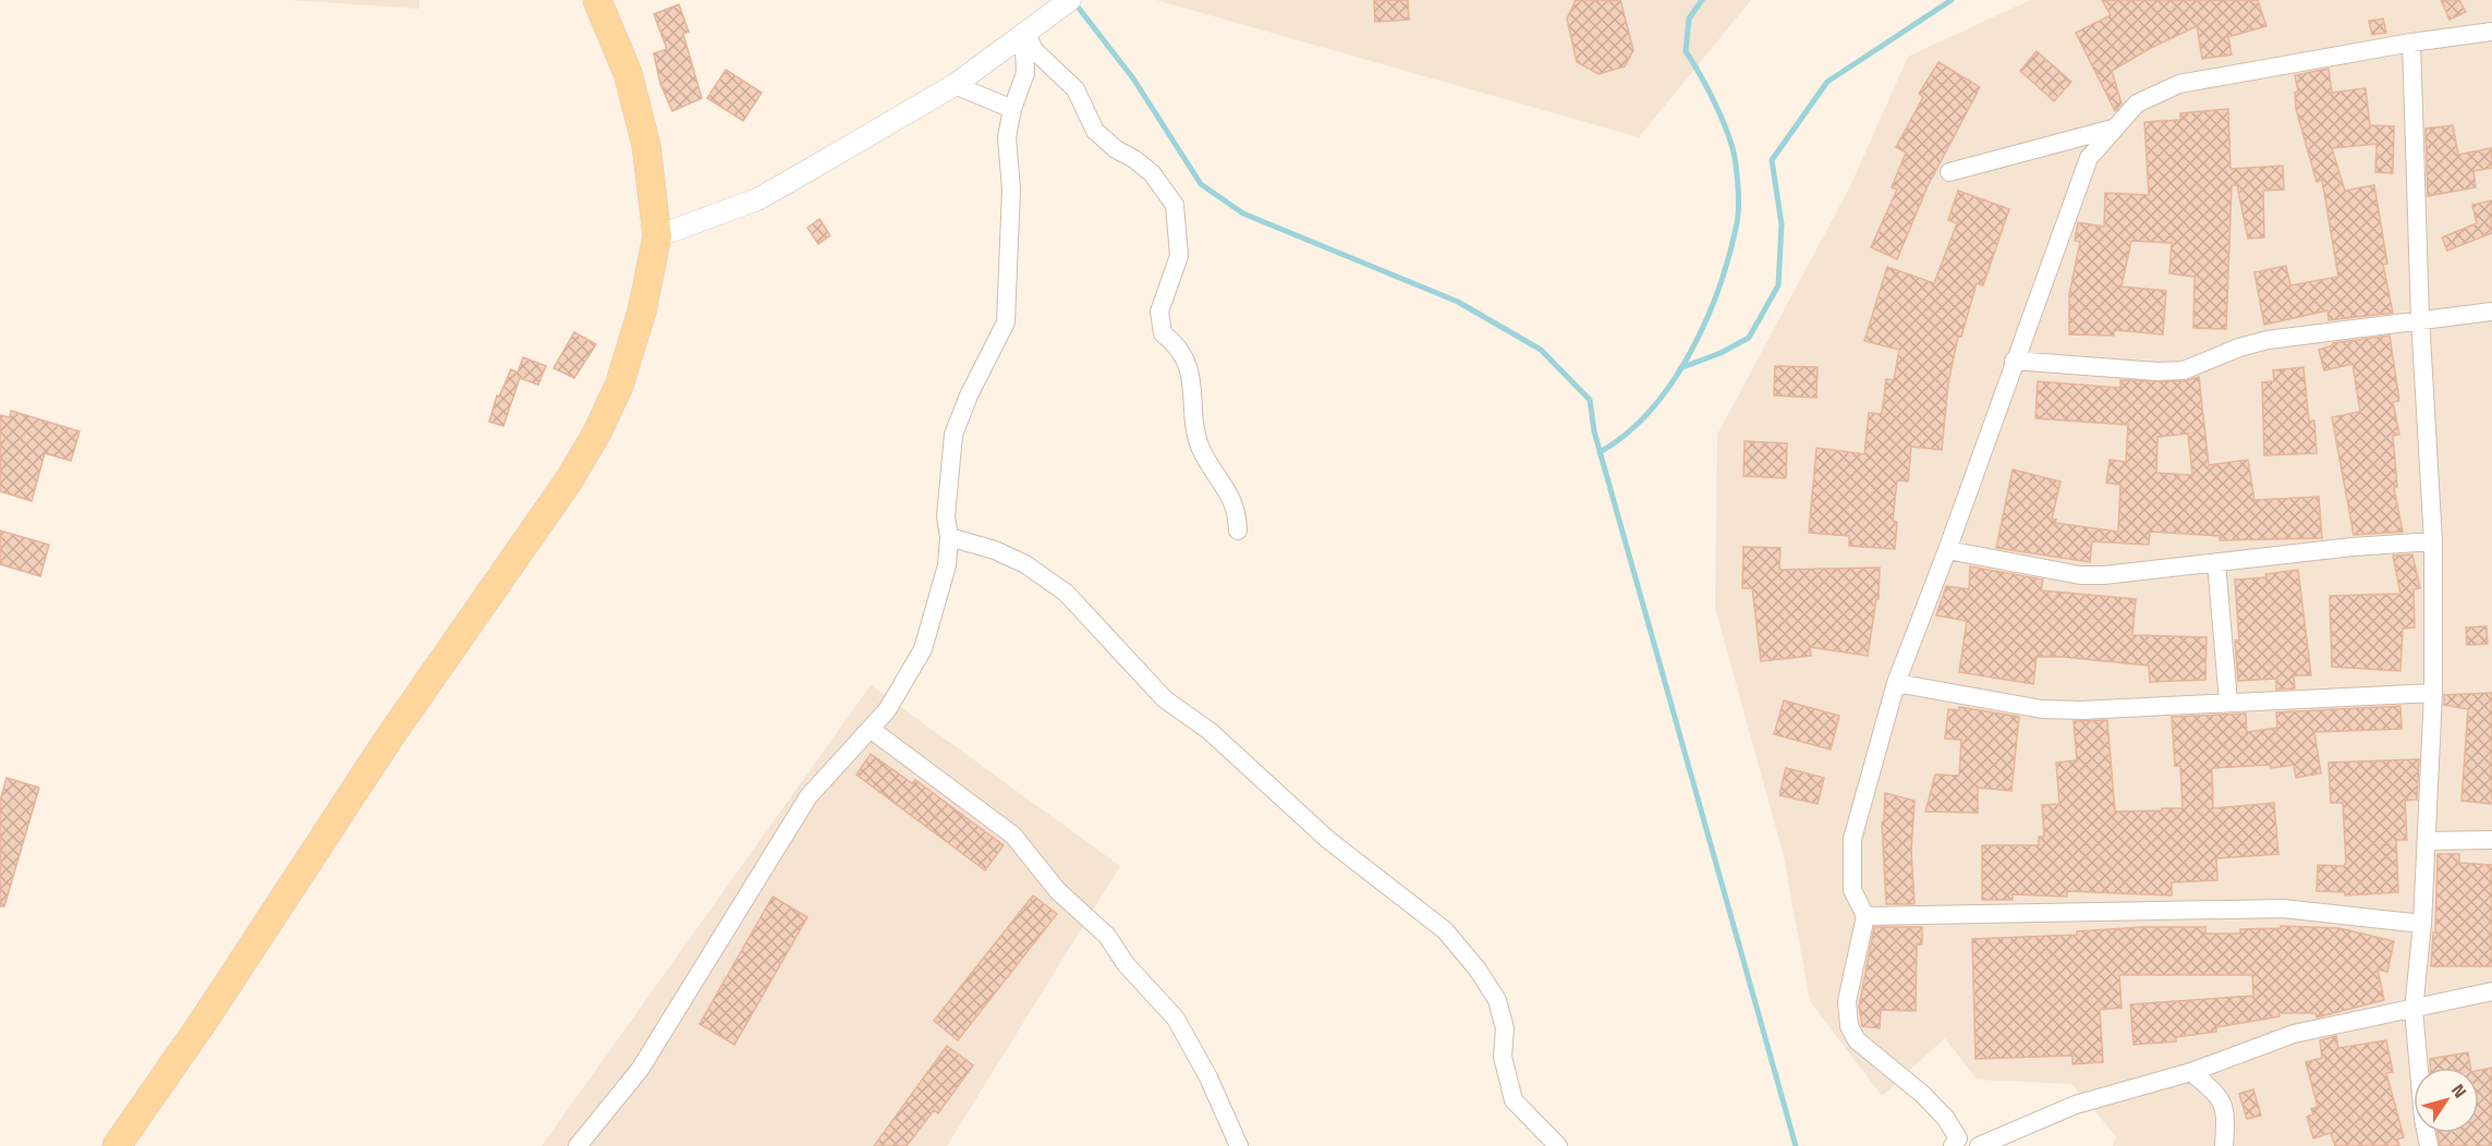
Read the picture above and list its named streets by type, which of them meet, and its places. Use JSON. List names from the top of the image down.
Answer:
{
  "north": "top right"
}
